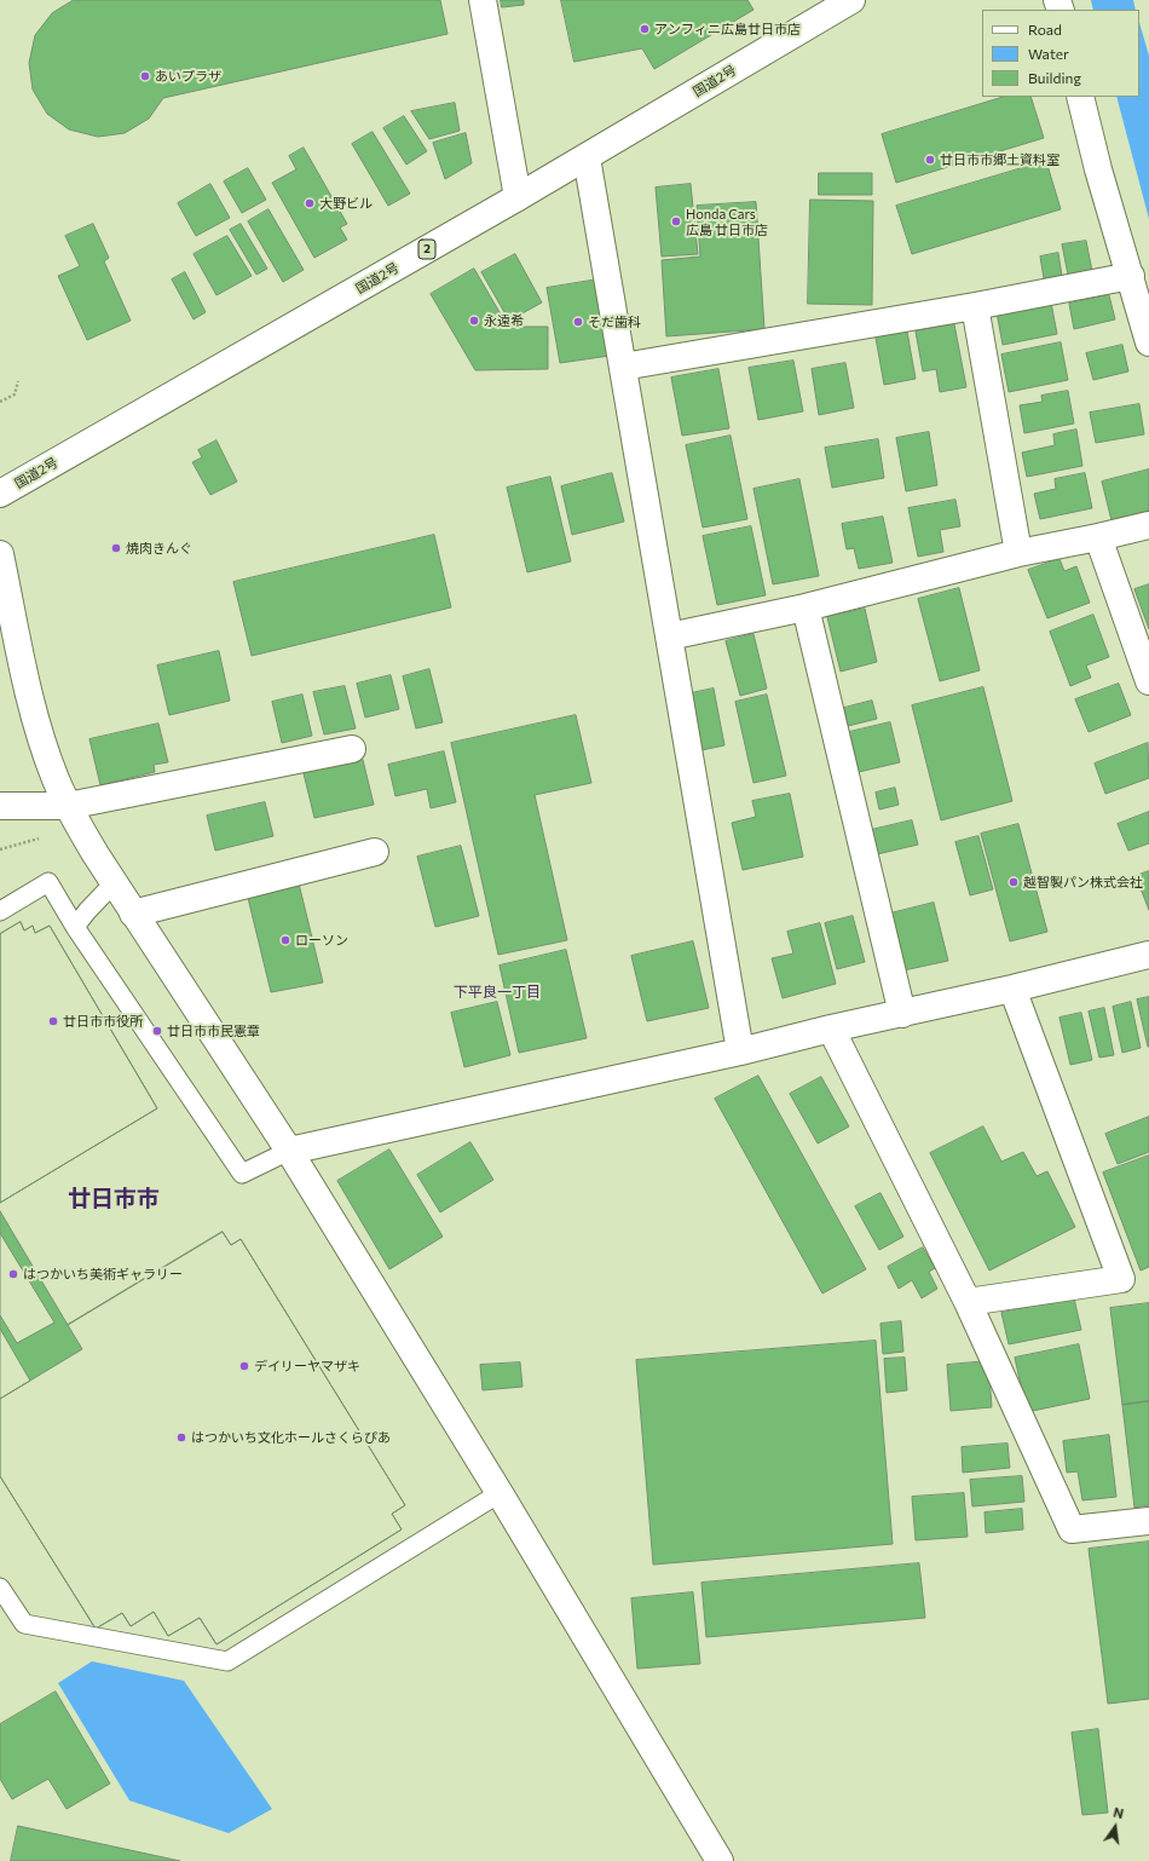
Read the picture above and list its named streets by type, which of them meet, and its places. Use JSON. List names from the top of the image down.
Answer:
{
  "streets": {
    "main road": ["国道2号", "2"]
  },
  "districts": ["下平良一丁目", "廿日市市"],
  "places": [
    "アンフィニ広島廿日市店",
    "あいプラザ",
    "廿日市市郷土資料室",
    "大野ビル",
    "Honda Cars 広島 廿日市店",
    "永遠希",
    "そだ歯科",
    "焼肉きんぐ",
    "越智製パン株式会社",
    "ローソン",
    "廿日市市役所",
    "廿日市市民憲章",
    "はつかいち美術ギャラリー",
    "デイリーヤマザキ",
    "はつかいち文化ホールさくらぴあ"
  ],
  "legend": ["Road", "Water", "Building"],
  "north": "top"
}
